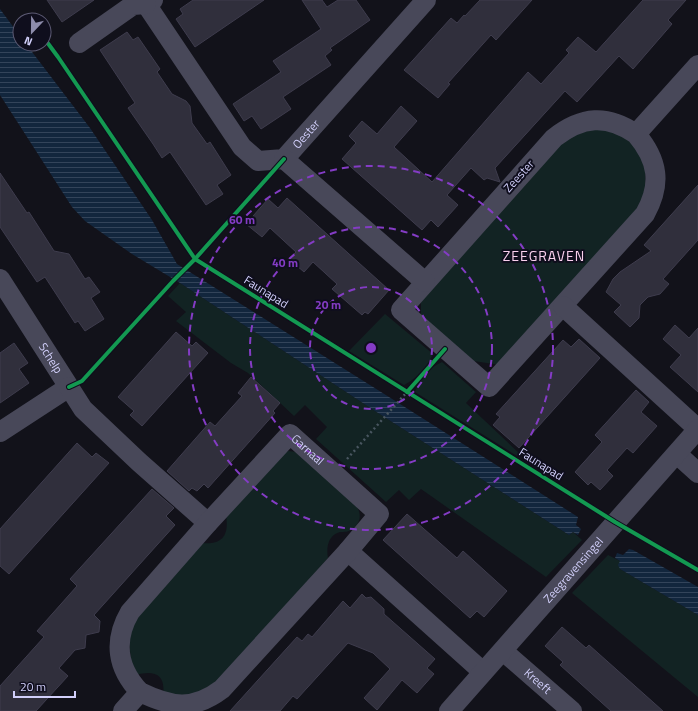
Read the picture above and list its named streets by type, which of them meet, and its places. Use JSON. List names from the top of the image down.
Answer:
{
  "streets": {
    "street": [
      "Oester",
      "Zeester",
      "Schelp",
      "Garnaal",
      "Zeegravensingel",
      "Kreeft"
    ],
    "cycle path": ["Faunapad"]
  },
  "crossings": [
    ["Zeegravensingel", "Kreeft"]
  ],
  "districts": ["ZEEGRAVEN"],
  "scale_bar": "20 m",
  "north": "bottom",
  "rings": ["60 m", "40 m", "20 m"]
}
